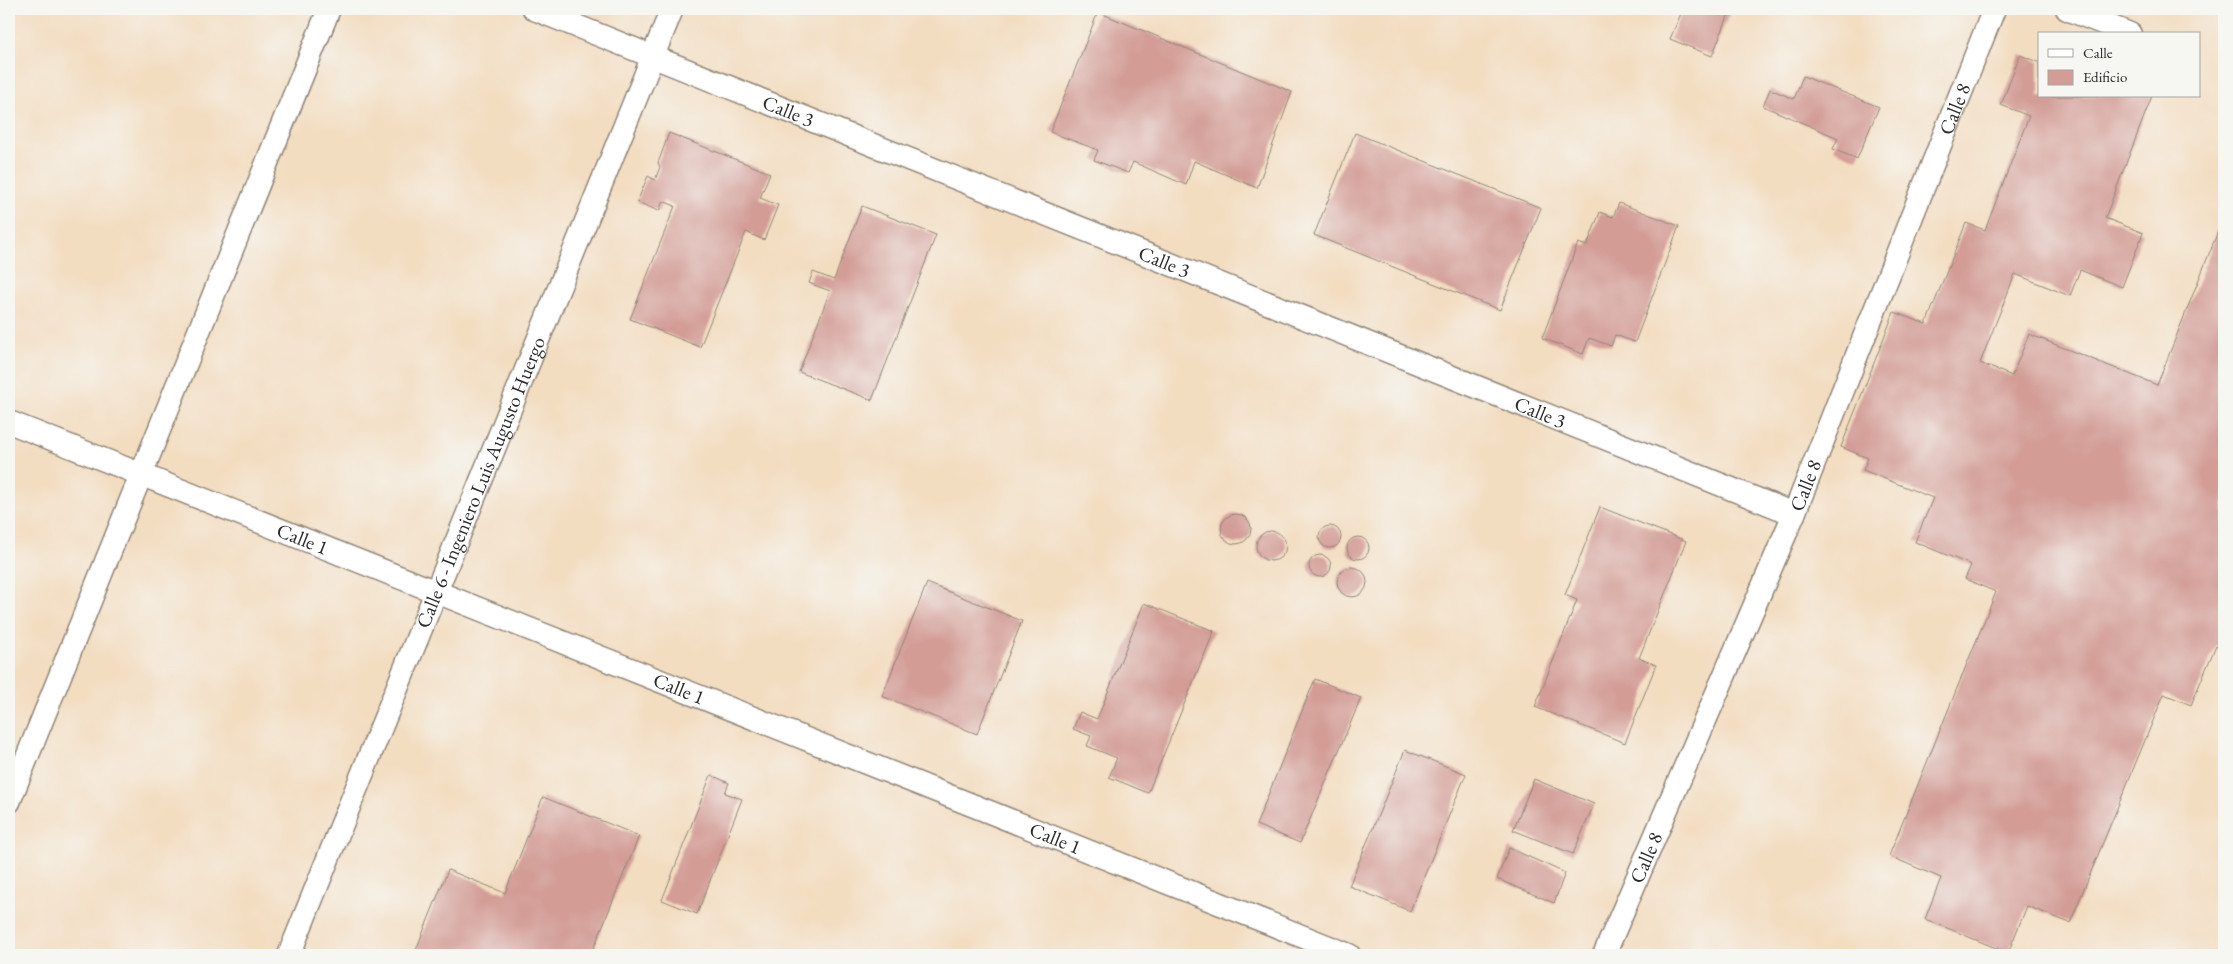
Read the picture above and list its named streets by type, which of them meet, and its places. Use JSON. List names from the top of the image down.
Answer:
{
  "streets": {
    "street": [
      "Calle 8",
      "Calle 3",
      "Calle 6 - Ingeniero Luis Augusto Huergo",
      "Calle 1"
    ]
  },
  "crossings": [
    ["Calle 8", "Calle 3"],
    ["Calle 3", "Calle 6 - Ingeniero Luis Augusto Huergo"],
    ["Calle 6 - Ingeniero Luis Augusto Huergo", "Calle 1"]
  ],
  "legend": ["Calle", "Edificio"]
}
